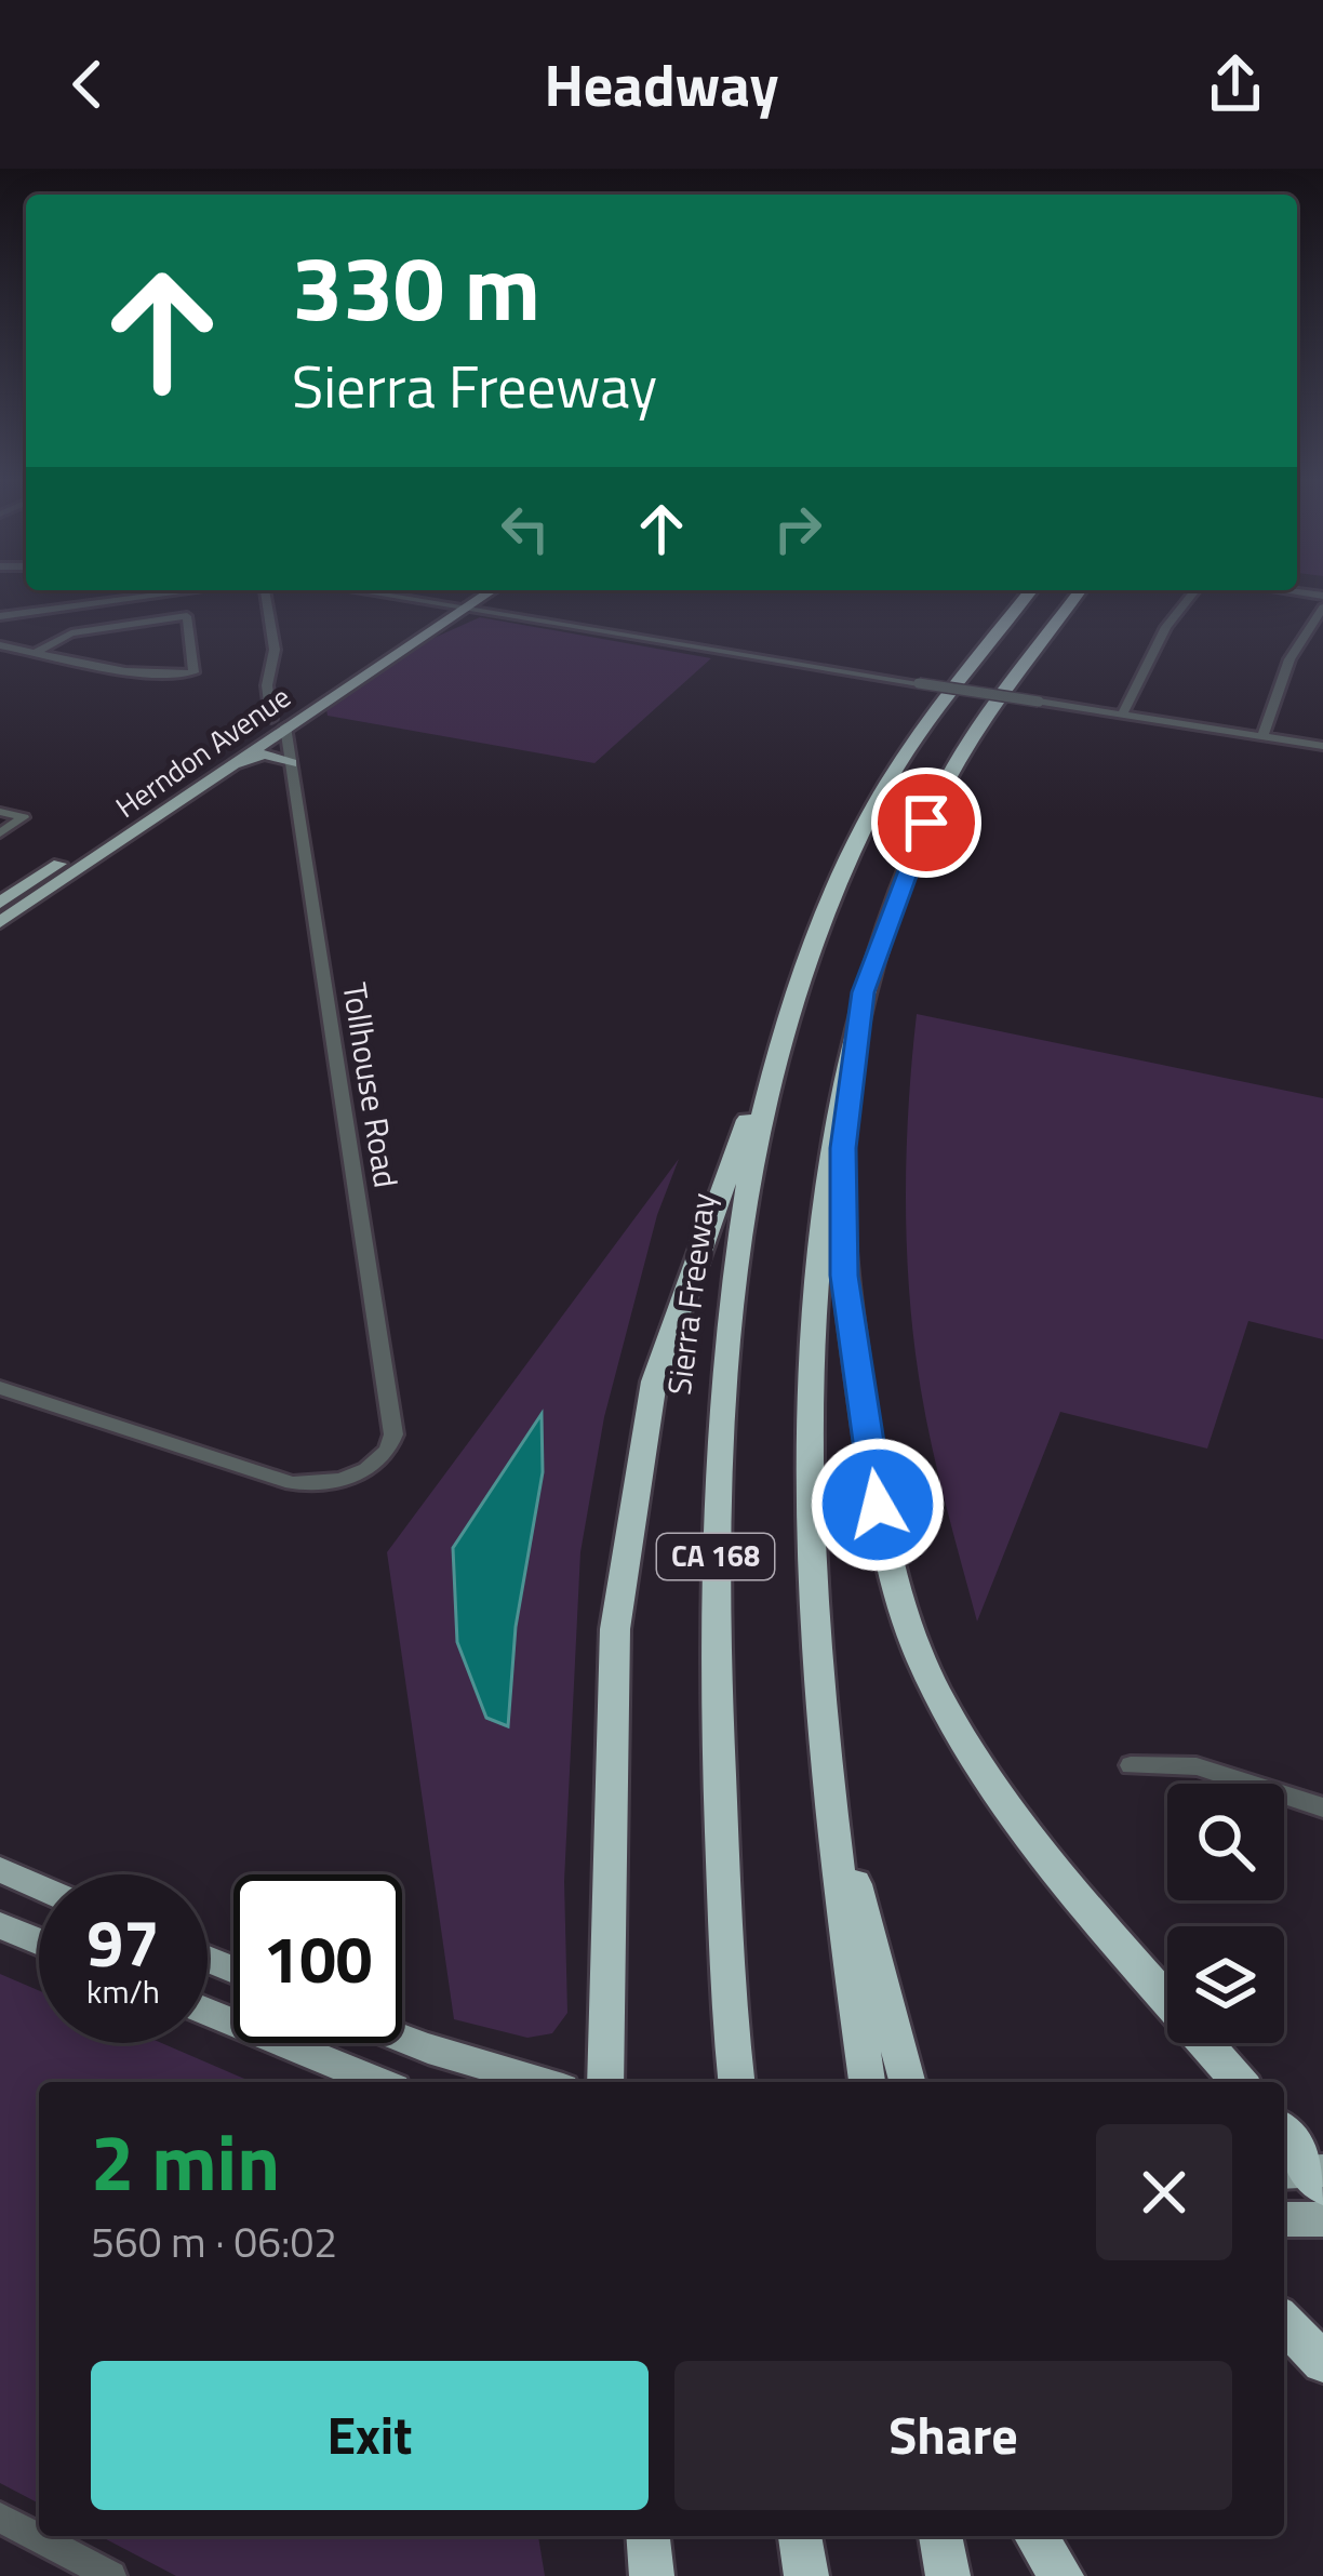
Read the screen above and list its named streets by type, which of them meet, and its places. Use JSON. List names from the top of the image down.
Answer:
{
  "streets": {
    "highway": ["Sierra Freeway", "CA 168"],
    "main road": ["Herndon Avenue"],
    "street": ["Tollhouse Road"]
  },
  "crossings": [
    ["Herndon Avenue", "Tollhouse Road"]
  ],
  "page": {
    "header": "Headway",
    "turn": ["330 m", "Sierra Freeway"],
    "speed": "97 km/h",
    "limit": "100",
    "heading": ["2 min", "560 m · 06:02"],
    "buttons": ["Exit", "Share"]
  }
}
